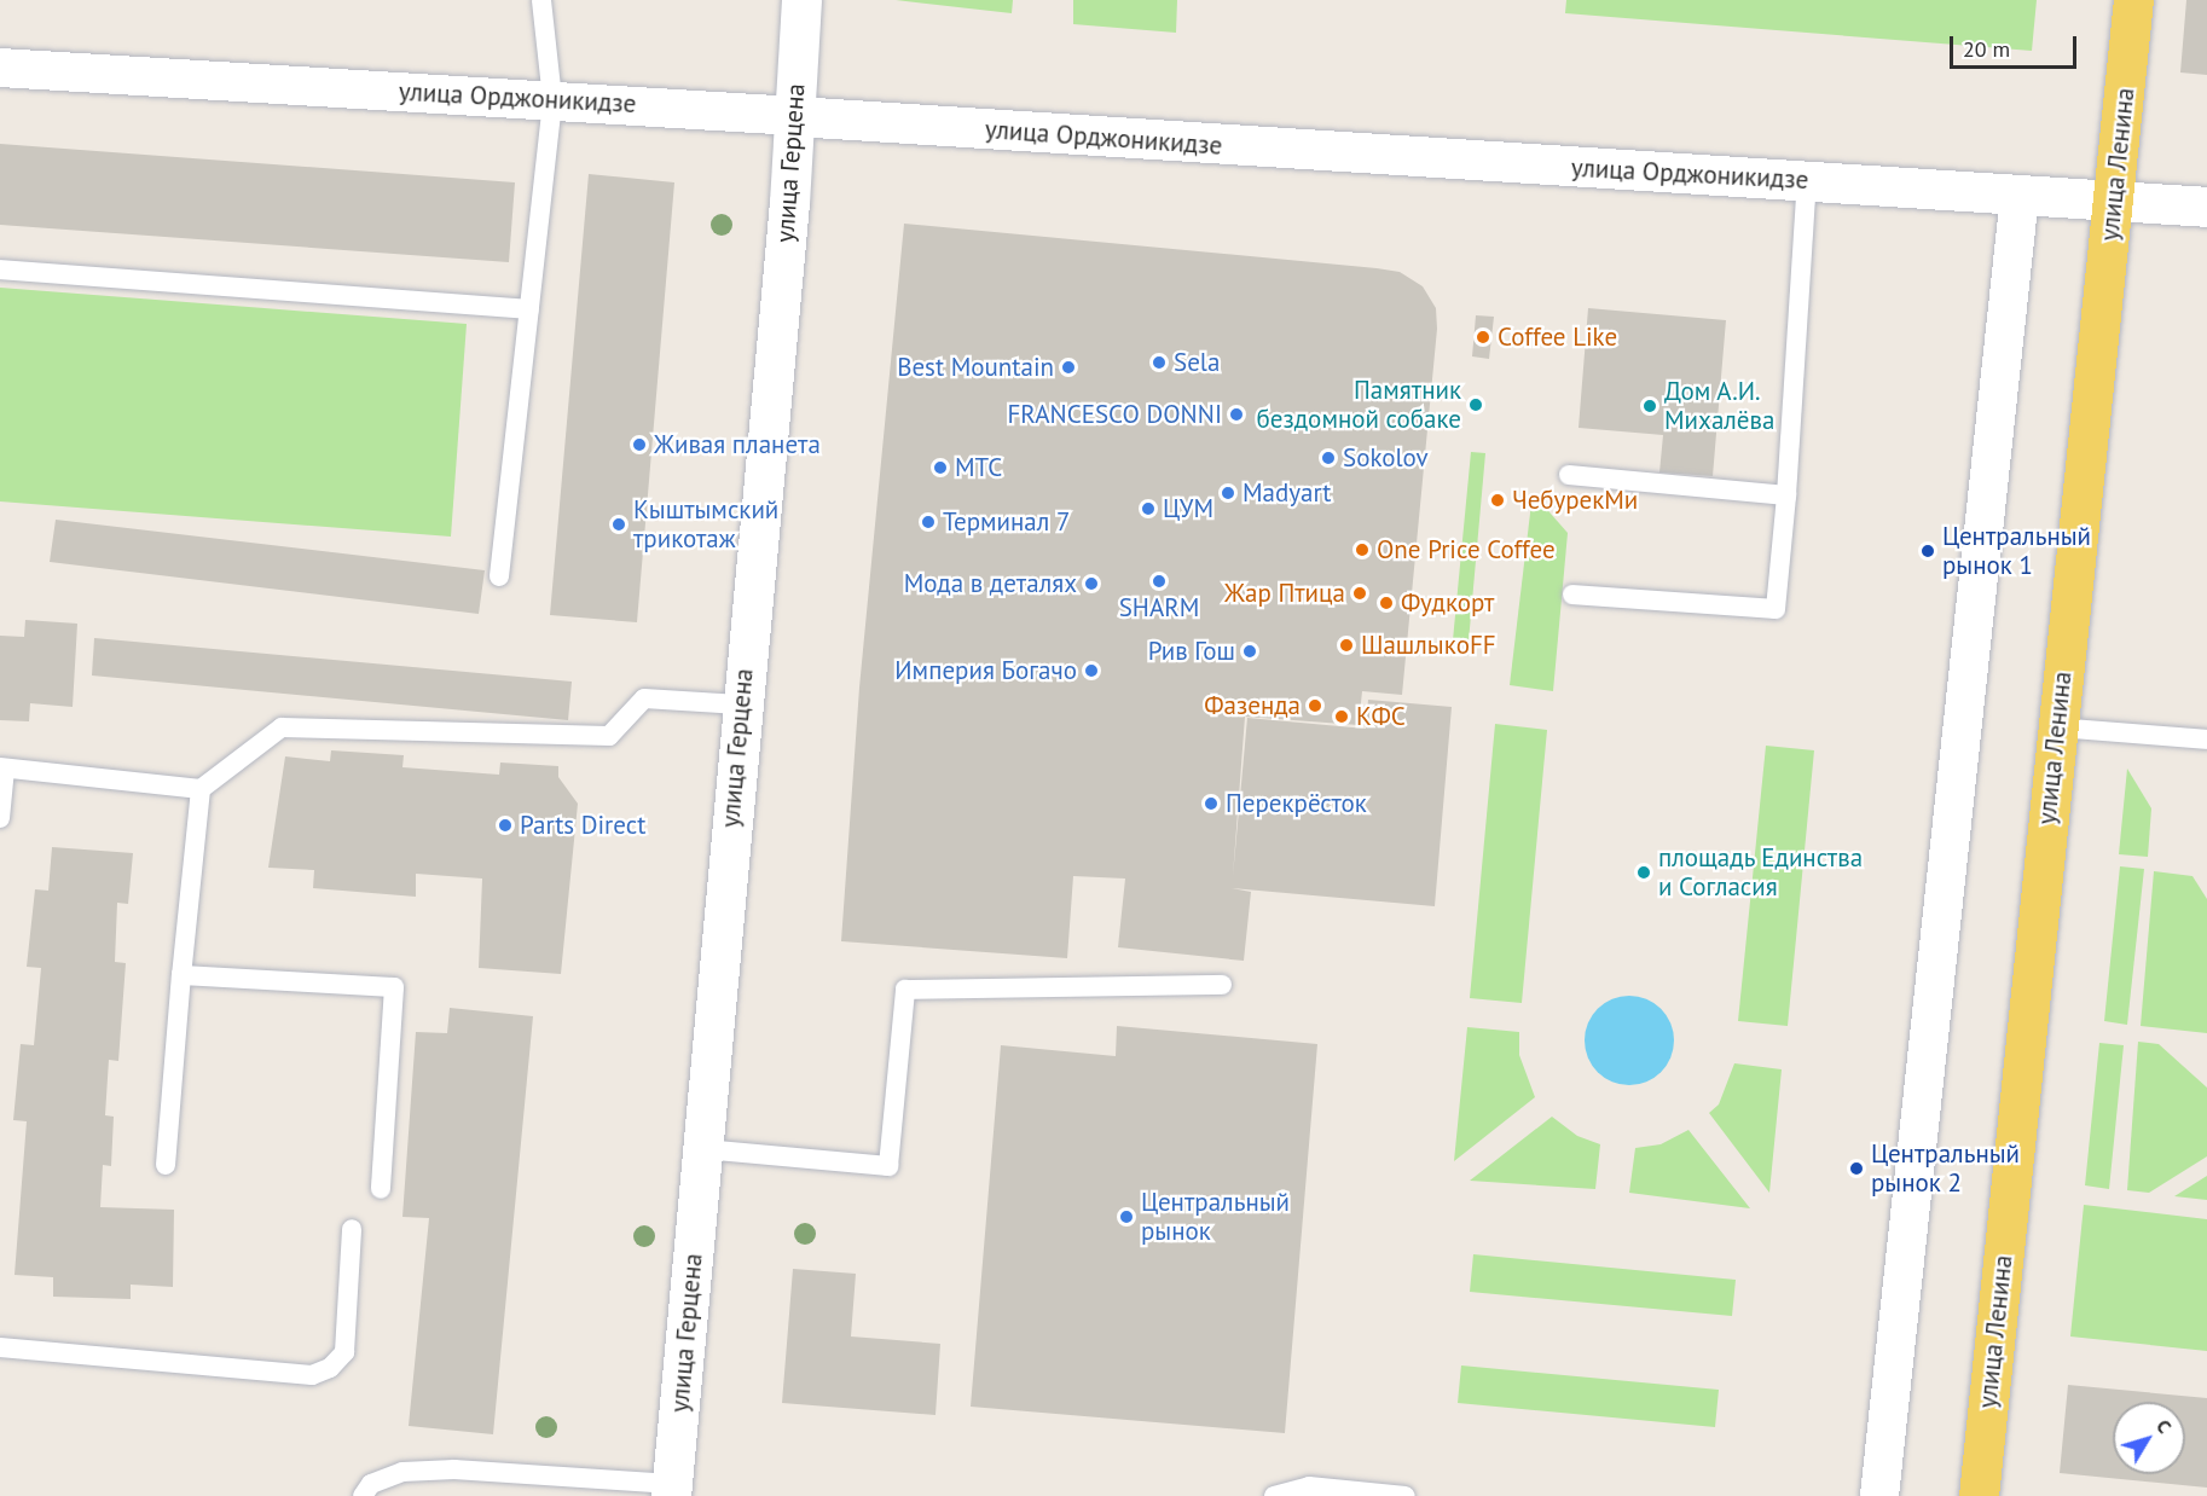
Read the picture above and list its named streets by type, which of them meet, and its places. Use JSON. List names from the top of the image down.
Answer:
{
  "streets": {
    "main road": ["улица Ленина"],
    "street": ["улица Орджоникидзе", "улица Герцена"]
  },
  "crossings": [
    ["улица Орджоникидзе", "улица Герцена"],
    ["улица Орджоникидзе", "улица Ленина"]
  ],
  "places": [
    "Coffee Like",
    "Sela",
    "Best Mountain",
    "Памятник бездомной собаке",
    "Дом А.И. Михалёва",
    "FRANCESCO DONNI",
    "Живая планета",
    "Sokolov",
    "МТС",
    "Madyart",
    "ЧебурекМи",
    "ЦУМ",
    "Терминал 7",
    "Кыштымский трикотаж",
    "One Price Coffee",
    "Центральный рынок 1",
    "SHARM",
    "Мода в деталях",
    "Жар Птица",
    "Фудкорт",
    "ШашлыкoFF",
    "Рив Гош",
    "Империя Богачо",
    "Фазенда",
    "КФС",
    "Перекрёсток",
    "Parts Direct",
    "площадь Единства и Согласия",
    "Центральный рынок 2",
    "Центральный рынок"
  ],
  "scale_bar": "20 m",
  "north": "top right"
}
